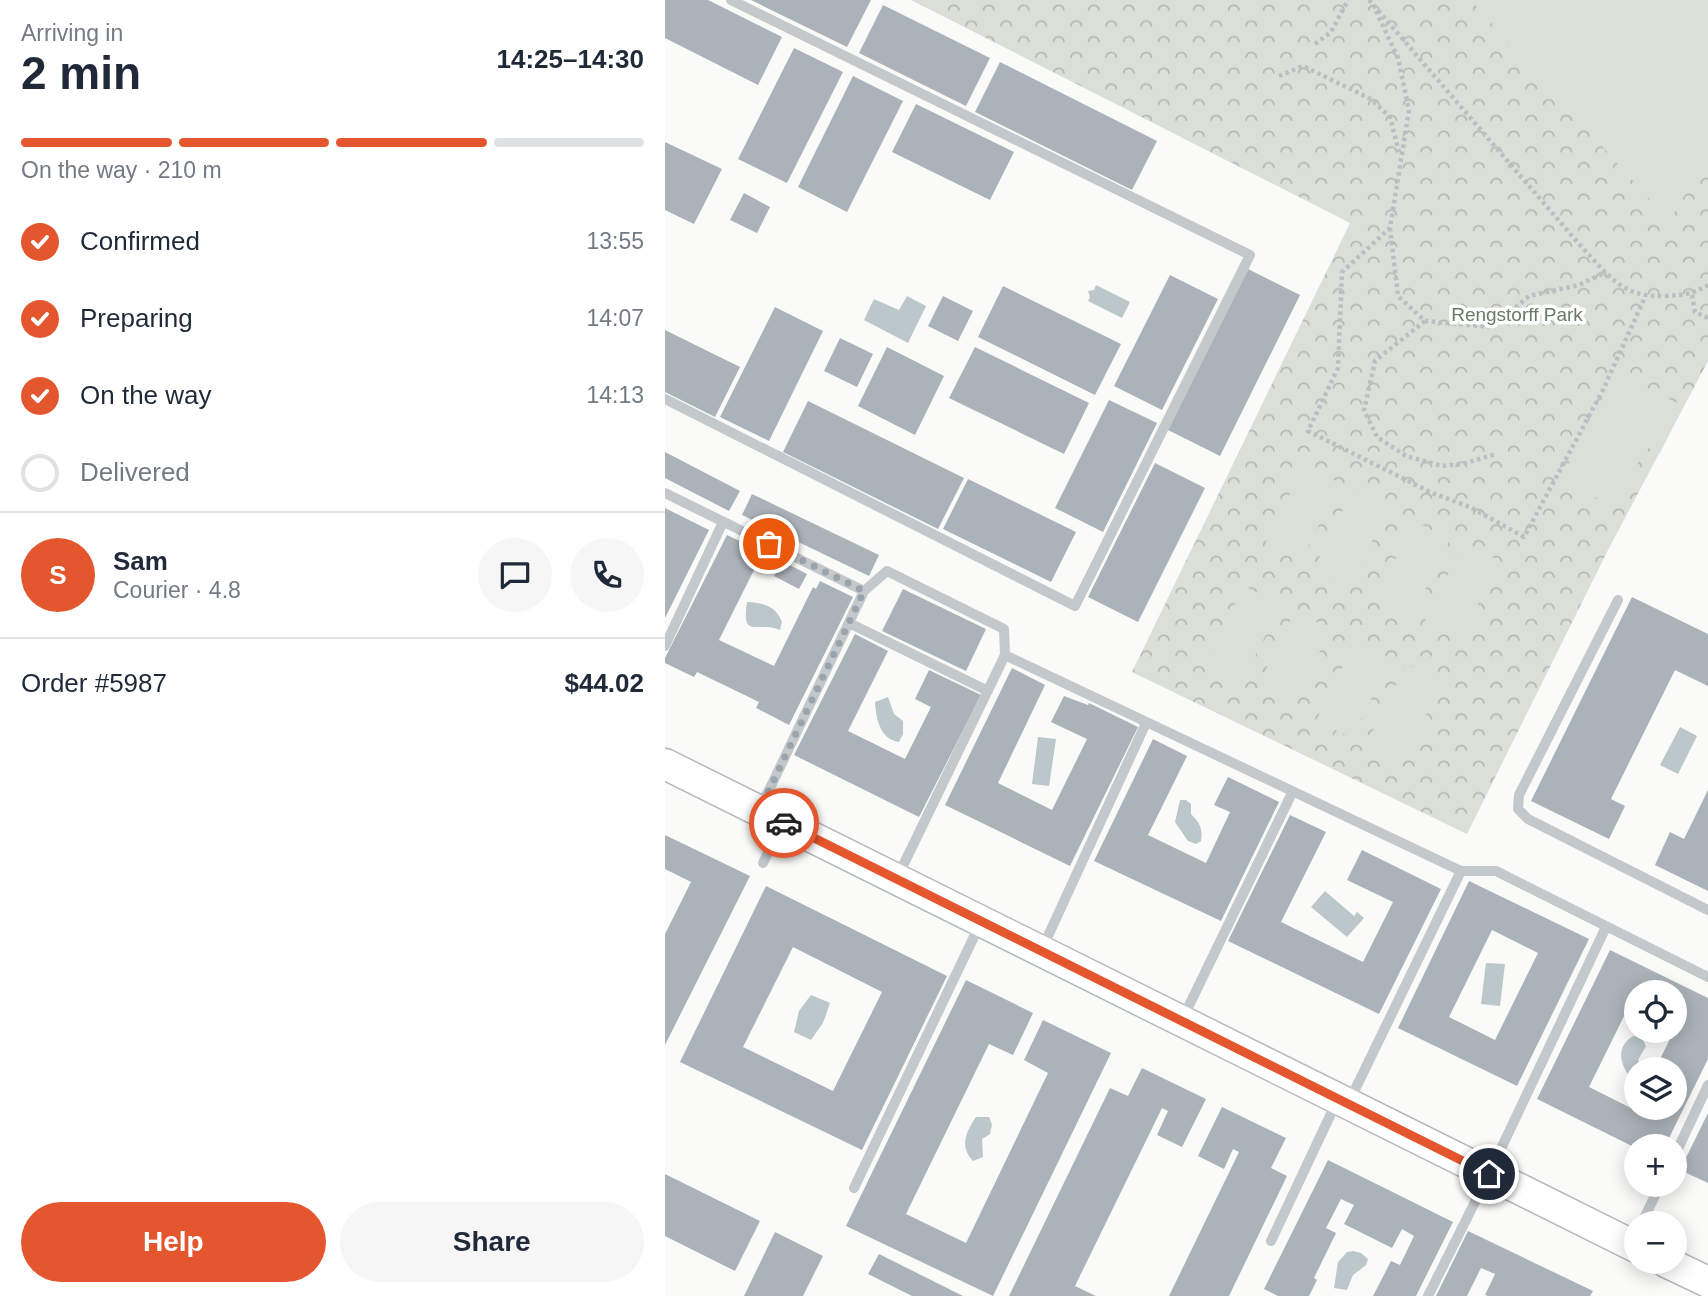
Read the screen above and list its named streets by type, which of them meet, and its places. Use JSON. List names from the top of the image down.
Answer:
{
  "parks": ["Rengstorff Park"],
  "page": {
    "heading": ["2 min", "Arriving in", "14:25–14:30"],
    "panel": [
      "Sam",
      "Courier · 4.8",
      "Order #5987",
      "$44.02"
    ],
    "bar": "On the way · 210 m",
    "list": [
      ["Confirmed", "13:55"],
      ["Preparing", "14:07"],
      ["On the way", "14:13"],
      "Delivered"
    ],
    "round": "S",
    "map_buttons": ["+", "−"],
    "buttons": ["Help", "Share"]
  }
}
